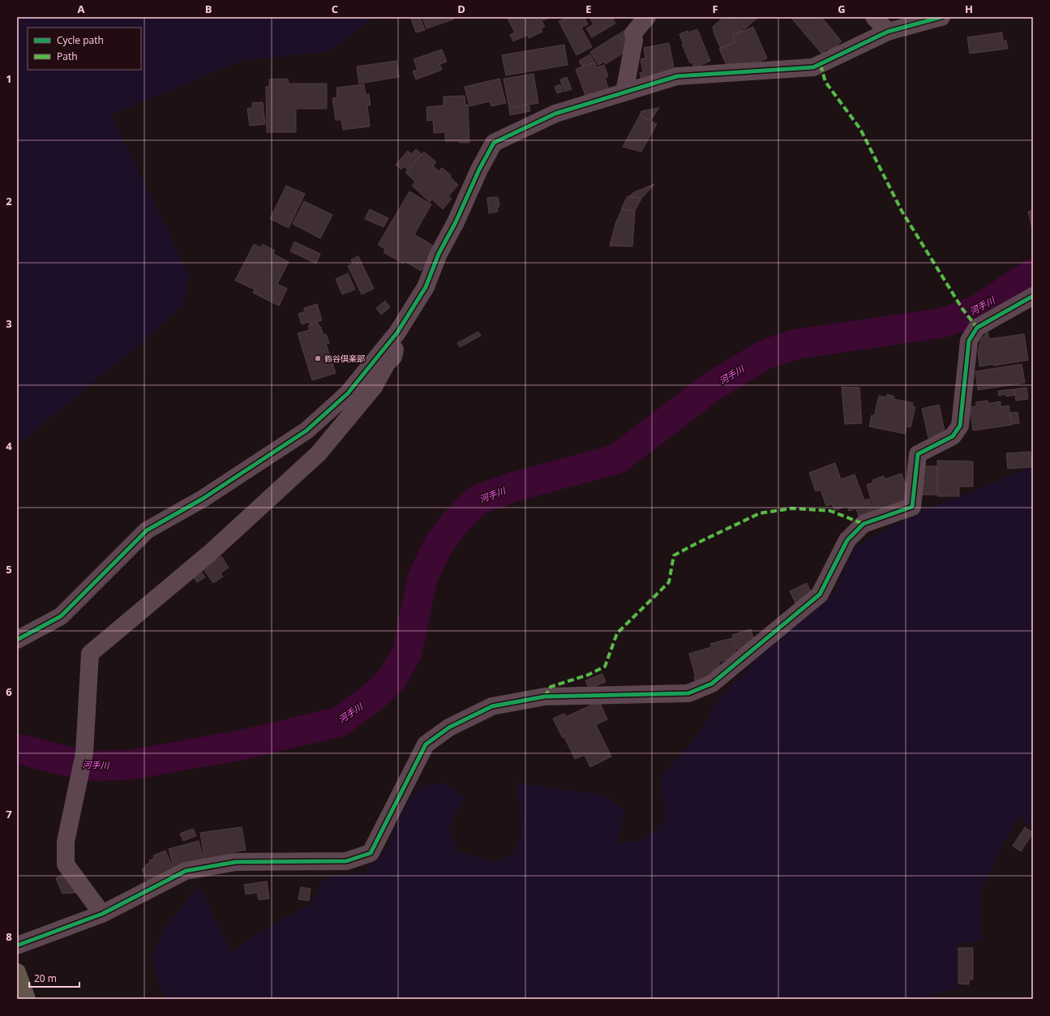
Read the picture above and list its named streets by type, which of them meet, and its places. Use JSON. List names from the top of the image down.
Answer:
{
  "water": ["河手川"],
  "places": ["鈴谷倶楽部"],
  "legend": ["Cycle path", "Path"],
  "scale_bar": "20 m",
  "grid": {
    "columns": [
      "A",
      "B",
      "C",
      "D",
      "E",
      "F",
      "G",
      "H"
    ],
    "rows": [
      "1",
      "2",
      "3",
      "4",
      "5",
      "6",
      "7",
      "8"
    ]
  }
}
